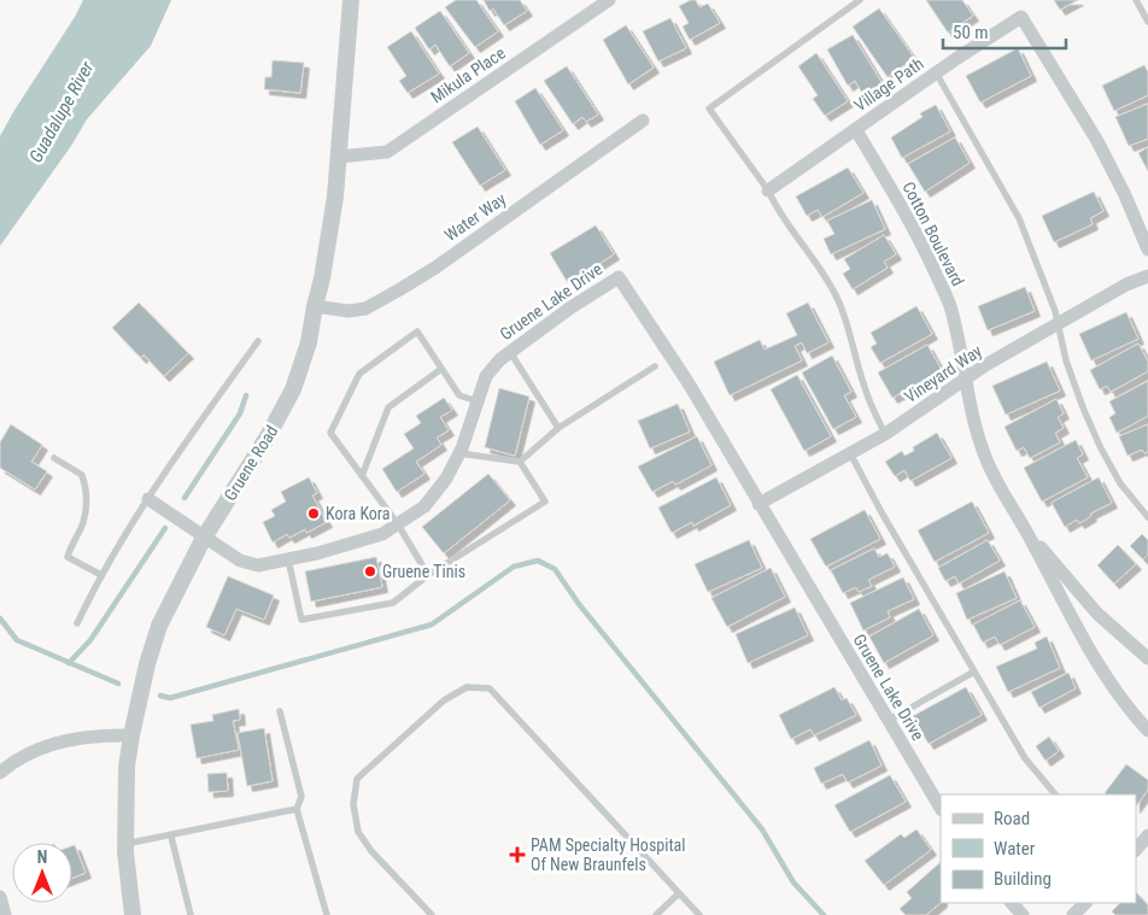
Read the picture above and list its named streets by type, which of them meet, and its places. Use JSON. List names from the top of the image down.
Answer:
{
  "streets": {
    "street": [
      "Mikula Place",
      "Village Path",
      "Water Way",
      "Cotton Boulevard",
      "Gruene Lake Drive",
      "Vineyard Way",
      "Gruene Road"
    ]
  },
  "crossings": [
    ["Mikula Place", "Gruene Road"],
    ["Village Path", "Cotton Boulevard"],
    ["Water Way", "Gruene Road"],
    ["Cotton Boulevard", "Vineyard Way"],
    ["Gruene Lake Drive", "Vineyard Way"],
    ["Gruene Lake Drive", "Gruene Road"]
  ],
  "water": ["Guadalupe River"],
  "places": {
    "other": ["Kora Kora", "Gruene Tinis"],
    "health": ["PAM Specialty Hospital Of New Braunfels"]
  },
  "legend": ["Road", "Water", "Building"],
  "scale_bar": "50 m",
  "north": "top"
}
